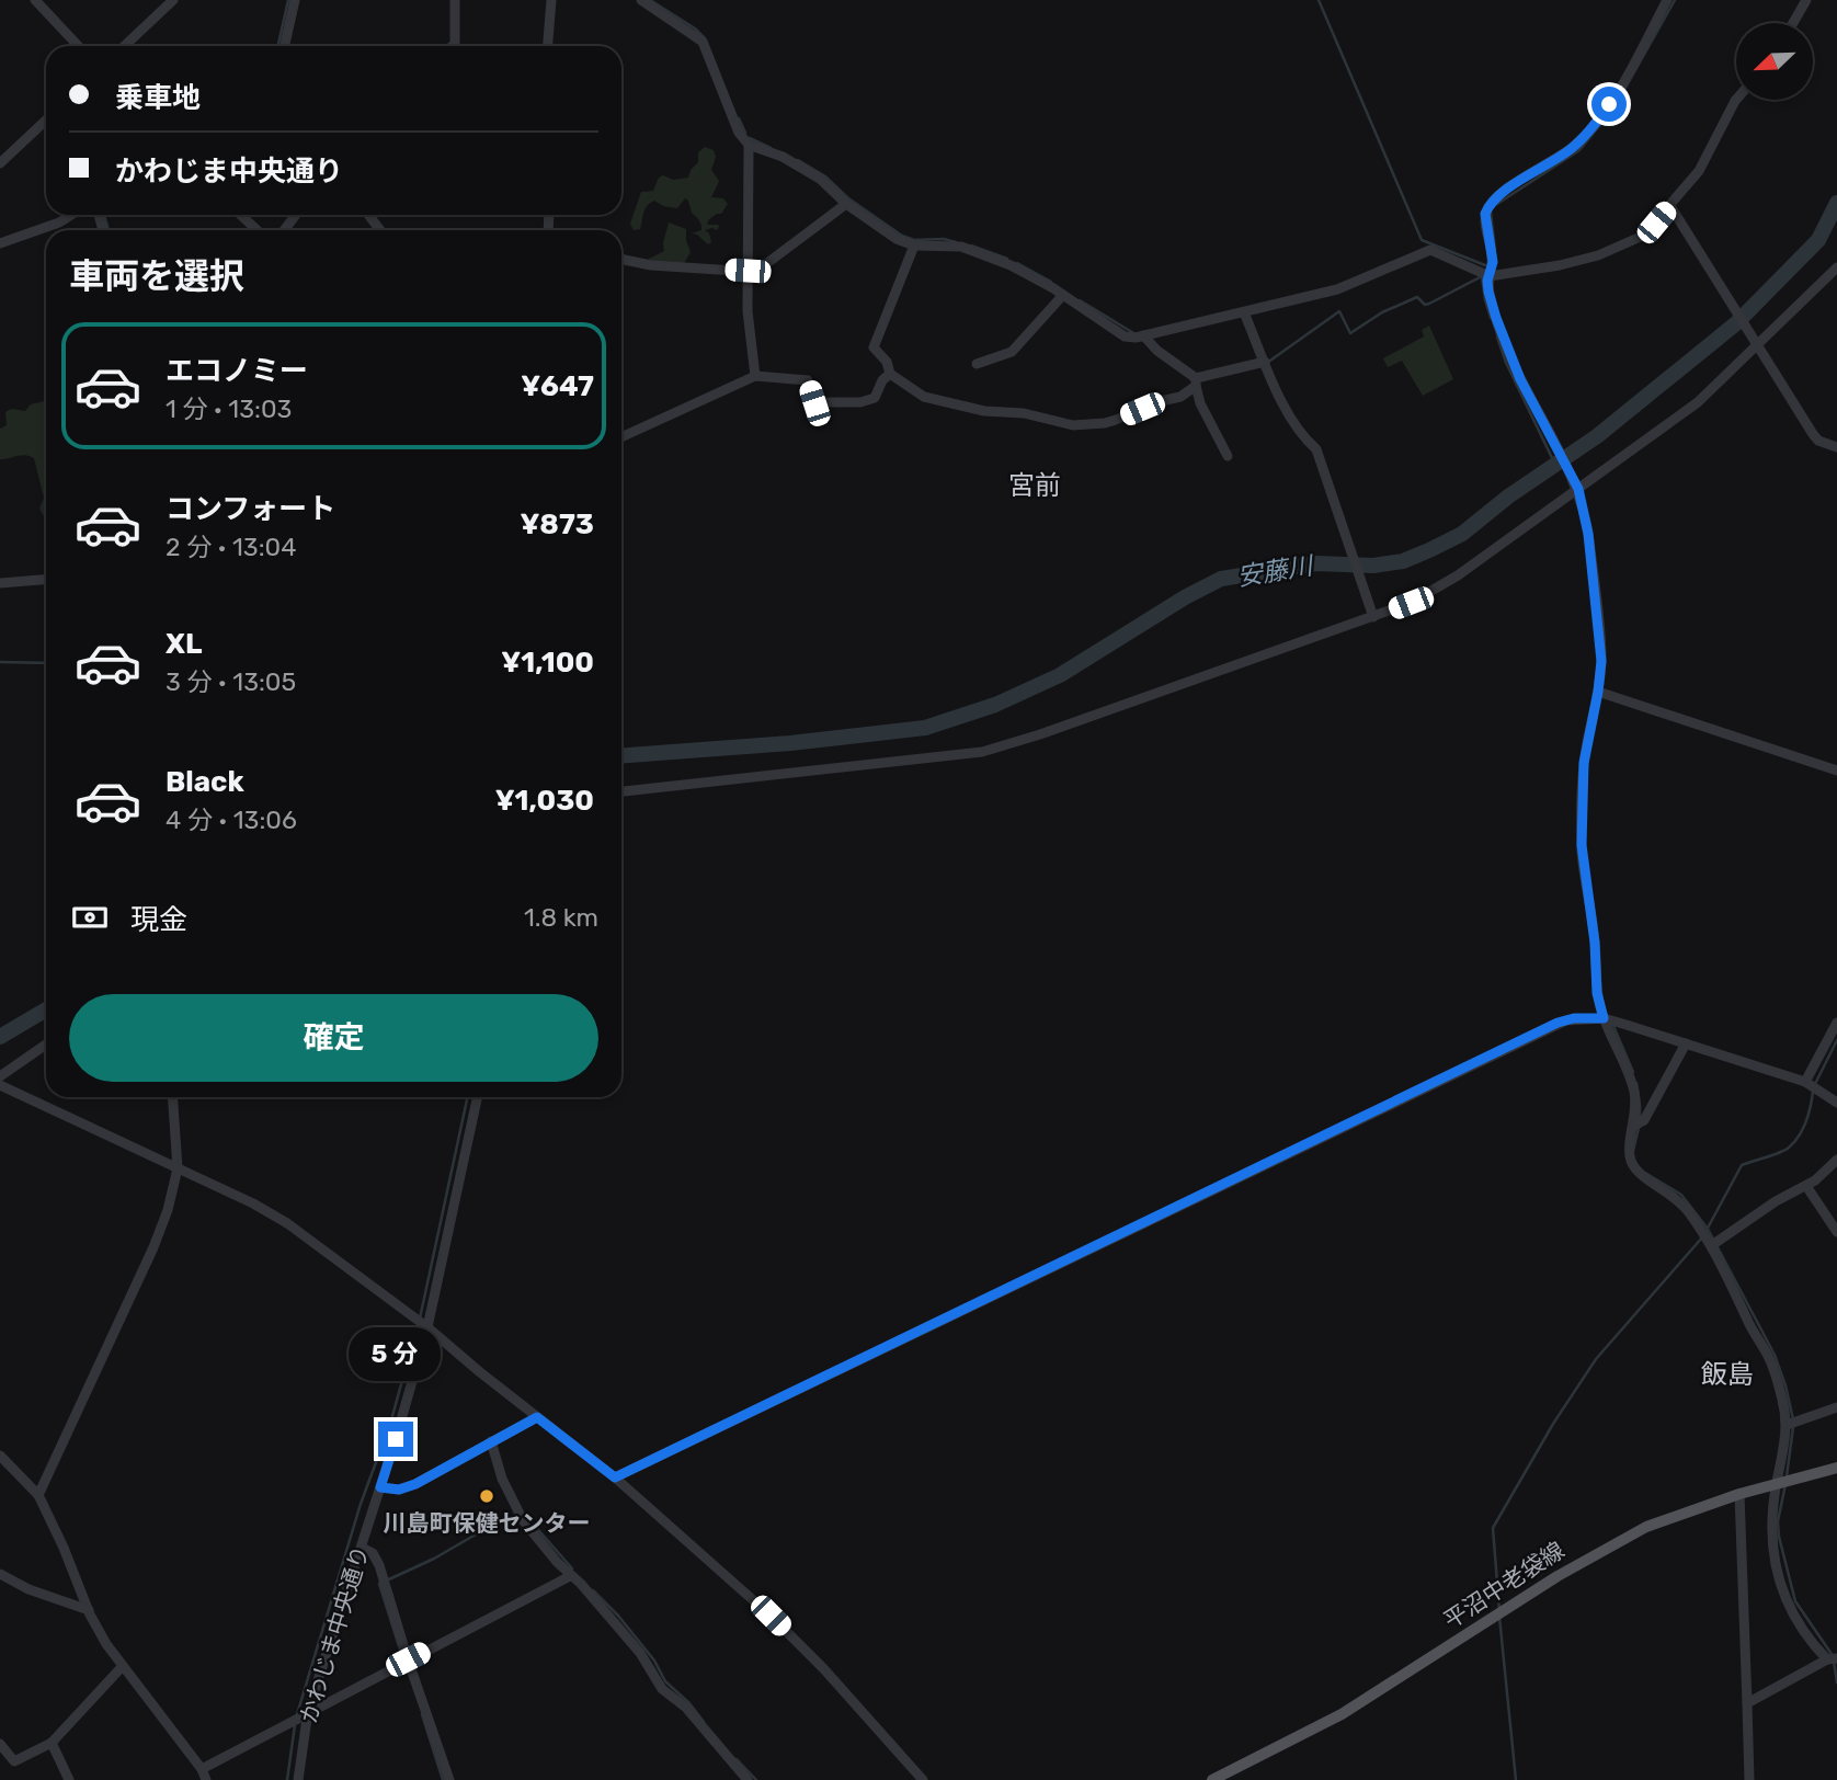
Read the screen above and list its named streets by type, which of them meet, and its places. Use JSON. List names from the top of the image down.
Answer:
{
  "streets": {
    "main road": ["平沼中老袋線"],
    "street": ["かわじま中央通り"]
  },
  "districts": ["宮前", "飯島"],
  "water": ["安藤川"],
  "places": ["川島町保健センター"],
  "north": "bottom left",
  "page": {
    "banner": ["乗車地", "かわじま中央通り"],
    "heading": "車両を選択",
    "list": [
      {
        "name": "エコノミー",
        "note": "1 分 · 13:03",
        "value": "¥647"
      },
      {
        "name": "コンフォート",
        "note": "2 分 · 13:04",
        "value": "¥873"
      },
      {
        "name": "XL",
        "note": "3 分 · 13:05",
        "value": "¥1,100"
      },
      {
        "name": "Black",
        "note": "4 分 · 13:06",
        "value": "¥1,030"
      }
    ],
    "pay": ["現金", "1.8 km"],
    "buttons": "確定",
    "bubble": "5 分"
  }
}
